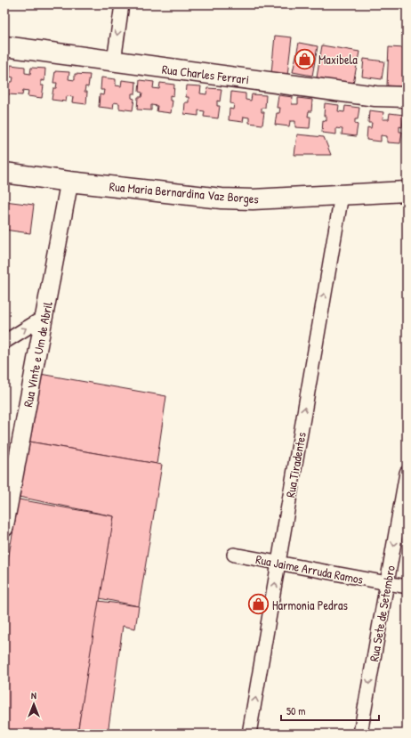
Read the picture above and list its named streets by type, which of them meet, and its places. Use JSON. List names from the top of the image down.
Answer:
{
  "streets": {
    "main road": ["Rua Charles Ferrari", "Rua Maria Bernardina Vaz Borges"],
    "street": [
      "Rua Vinte e Um de Abril",
      "Rua Tiradentes",
      "Rua Jaime Arruda Ramos",
      "Rua Sete de Setembro"
    ]
  },
  "crossings": [
    ["Rua Maria Bernardina Vaz Borges", "Rua Vinte e Um de Abril"],
    ["Rua Maria Bernardina Vaz Borges", "Rua Tiradentes"],
    ["Rua Tiradentes", "Rua Jaime Arruda Ramos"],
    ["Rua Jaime Arruda Ramos", "Rua Sete de Setembro"]
  ],
  "one_way": ["Rua Tiradentes", "Rua Sete de Setembro"],
  "places": {
    "shop": ["Maxibela", "Harmonia Pedras"]
  },
  "scale_bar": "50 m",
  "north": "top"
}
